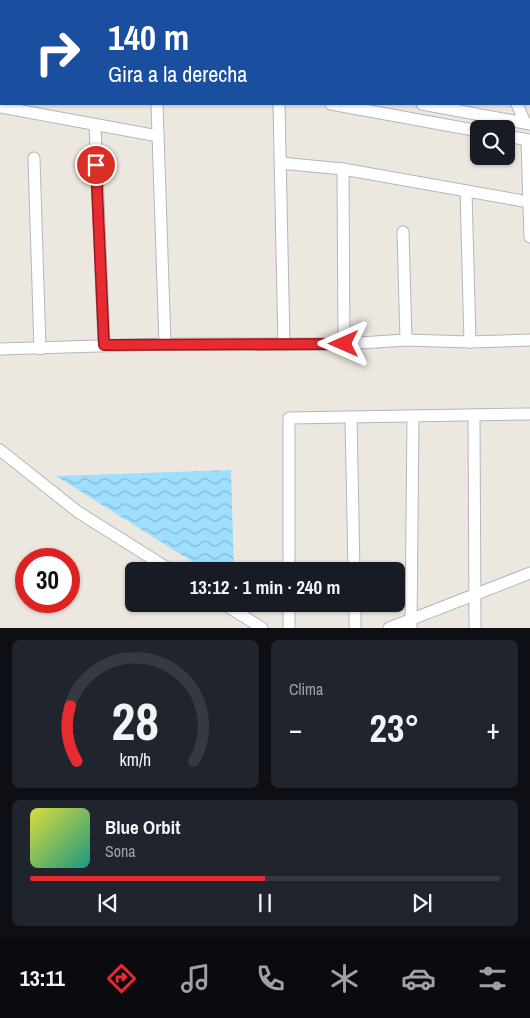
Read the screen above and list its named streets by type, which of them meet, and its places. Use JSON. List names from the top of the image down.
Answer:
{
  "page": {
    "turn": ["140 m", "Gira a la derecha"],
    "limit": "30",
    "trip": "13:12 · 1 min · 240 m",
    "tile": "Clima",
    "heat": ["−", "23°", "+"],
    "song": ["Blue Orbit", "Sona"],
    "tabs": "13:11",
    "gauge": ["28", "km/h"]
  }
}
